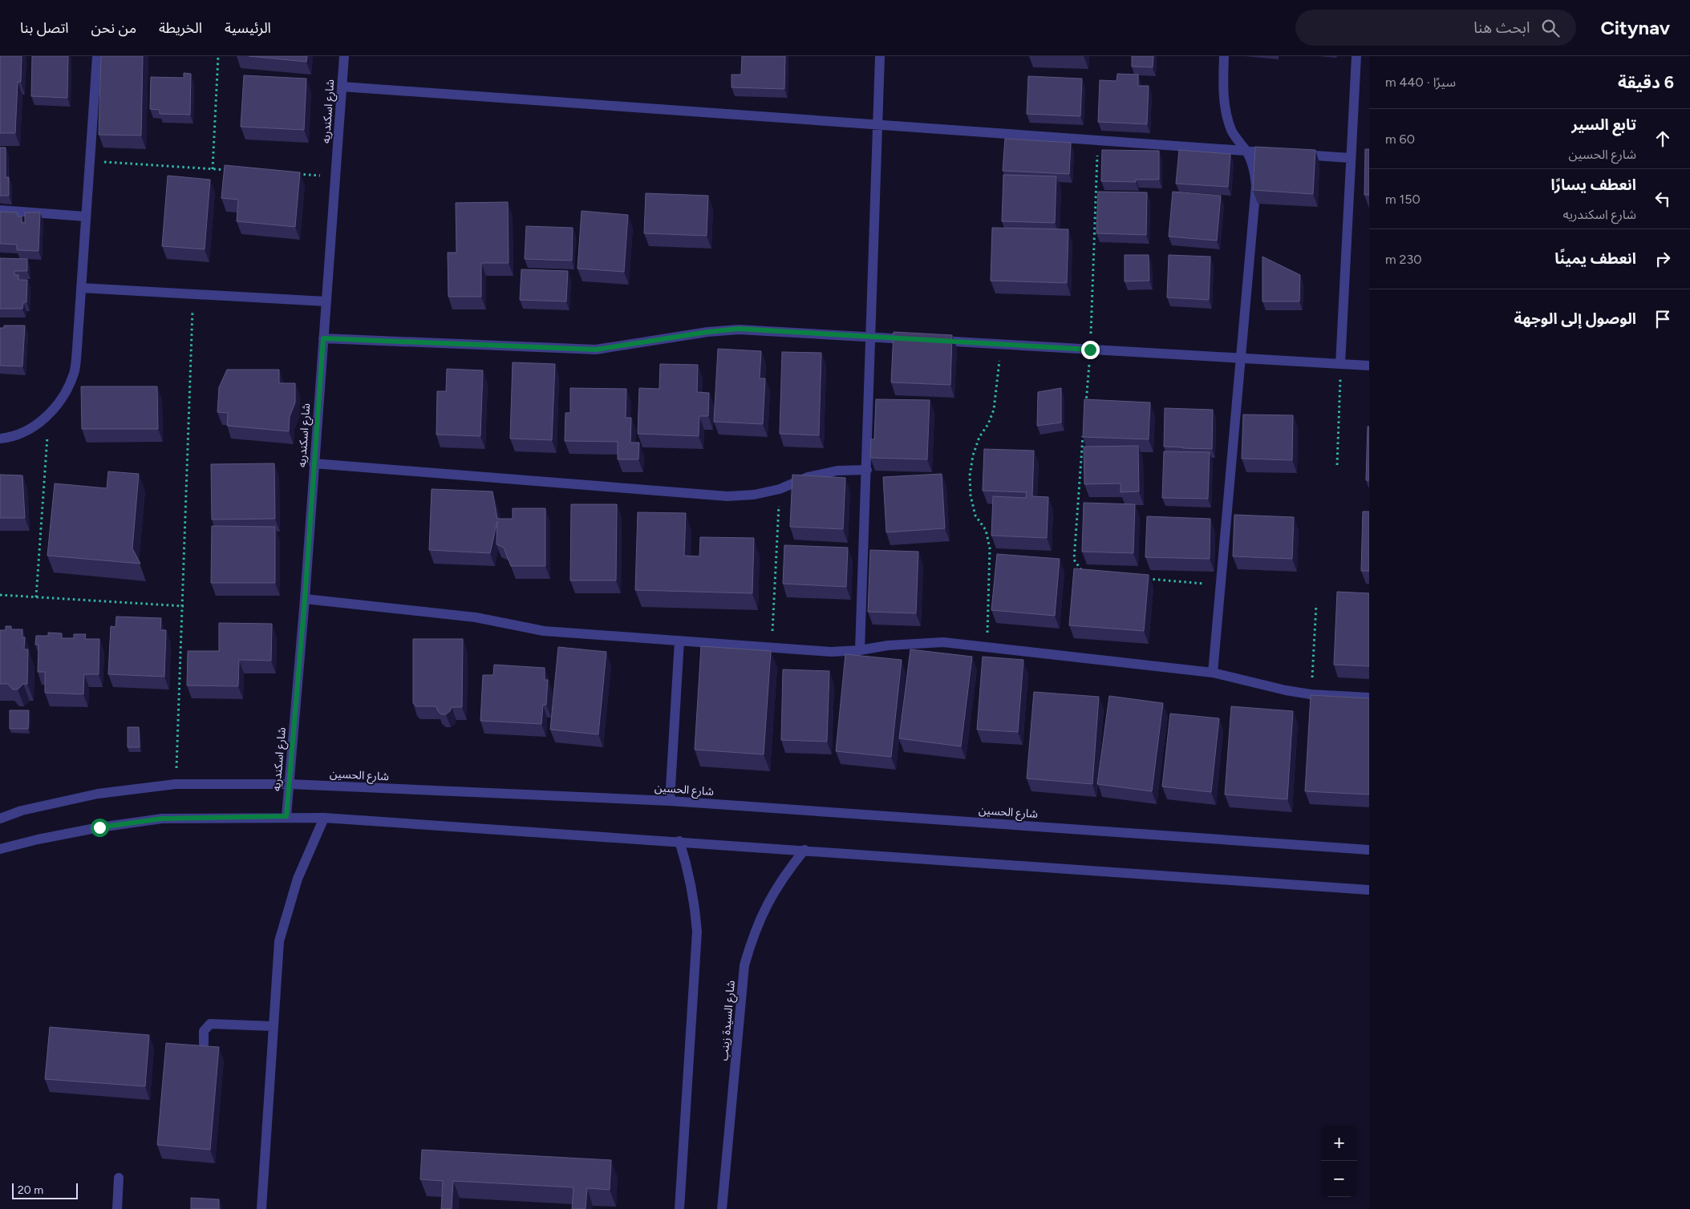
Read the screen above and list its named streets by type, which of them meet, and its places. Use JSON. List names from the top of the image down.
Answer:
{
  "streets": {
    "street": ["شارع اسكندريه", "شارع الحسين", "شارع السيدة زينب"]
  },
  "crossings": [
    ["شارع اسكندريه", "شارع الحسين"]
  ],
  "scale_bar": "20 m",
  "page": {
    "header": "Citynav",
    "search": "ابحث هنا",
    "nav": [
      "الرئيسية",
      "الخريطة",
      "من نحن",
      "اتصل بنا"
    ],
    "heading": ["6 دقيقة", "سيرًا · 440 m"],
    "list": [
      ["تابع السير", "شارع الحسين", "60 m"],
      ["انعطف يسارًا", "شارع اسكندريه", "150 m"],
      ["انعطف يمينًا", "230 m"],
      "الوصول إلى الوجهة"
    ],
    "map_buttons": ["+", "−"],
    "scale": "20 m"
  }
}
